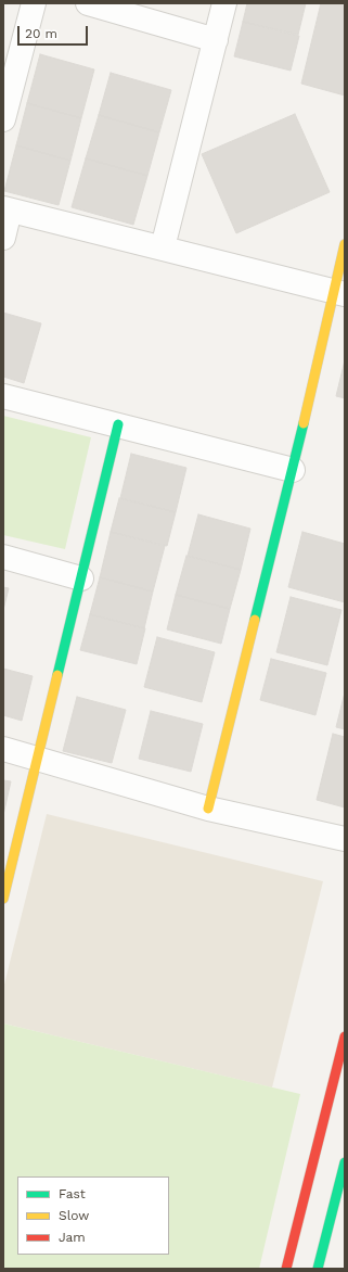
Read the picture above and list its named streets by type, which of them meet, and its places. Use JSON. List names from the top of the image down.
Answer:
{
  "legend": ["Fast", "Slow", "Jam"],
  "scale_bar": "20 m"
}
